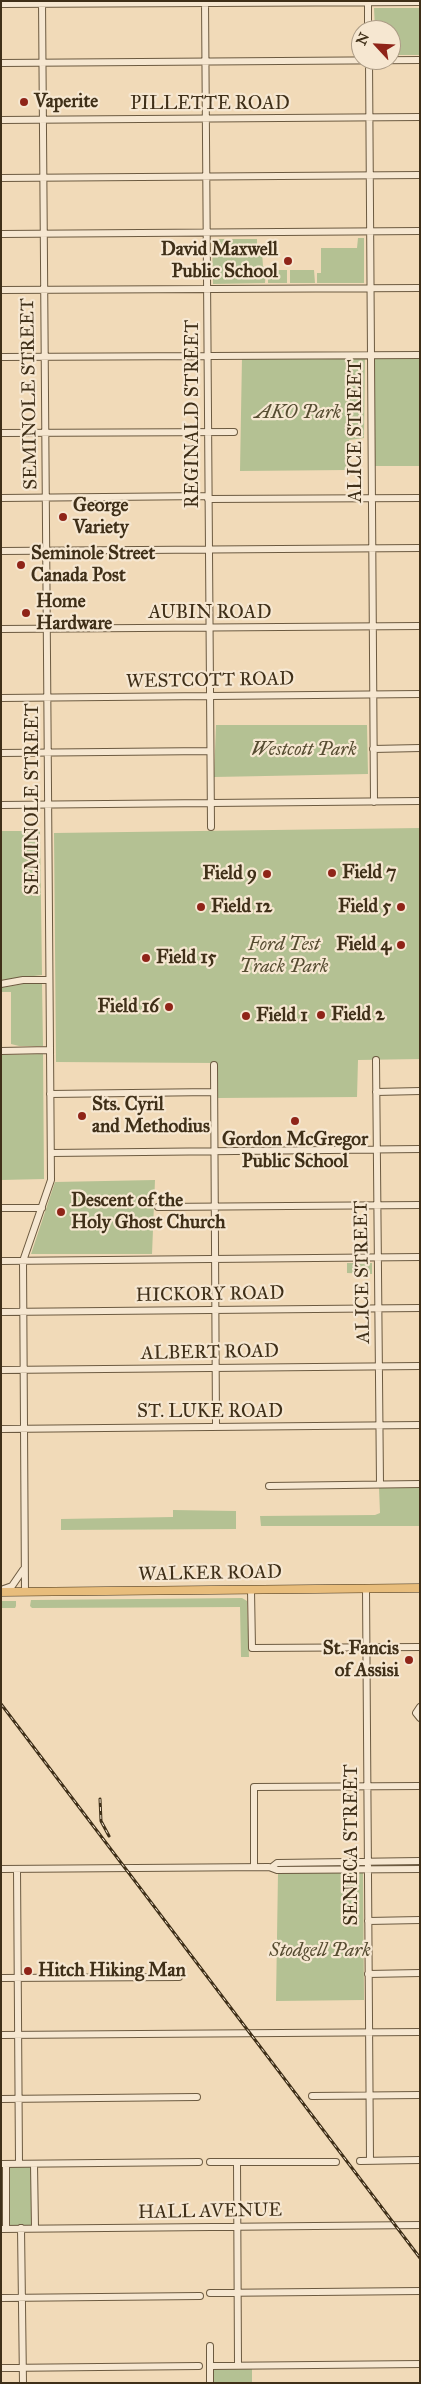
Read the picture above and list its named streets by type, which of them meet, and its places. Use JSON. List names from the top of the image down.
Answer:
{
  "streets": {
    "main road": ["WALKER ROAD"],
    "street": [
      "PILLETTE ROAD",
      "SEMINOLE STREET",
      "REGINALD STREET",
      "ALICE STREET",
      "AUBIN ROAD",
      "WESTCOTT ROAD",
      "HICKORY ROAD",
      "ALBERT ROAD",
      "ST. LUKE ROAD",
      "SENECA STREET",
      "HALL AVENUE"
    ]
  },
  "crossings": [
    ["PILLETTE ROAD", "SEMINOLE STREET"],
    ["PILLETTE ROAD", "REGINALD STREET"],
    ["PILLETTE ROAD", "ALICE STREET"],
    ["SEMINOLE STREET", "AUBIN ROAD"],
    ["SEMINOLE STREET", "WESTCOTT ROAD"],
    ["SEMINOLE STREET", "HICKORY ROAD"],
    ["SEMINOLE STREET", "ALBERT ROAD"],
    ["SEMINOLE STREET", "ST. LUKE ROAD"],
    ["SEMINOLE STREET", "WALKER ROAD"],
    ["REGINALD STREET", "AUBIN ROAD"],
    ["REGINALD STREET", "WESTCOTT ROAD"],
    ["ALICE STREET", "AUBIN ROAD"],
    ["ALICE STREET", "WESTCOTT ROAD"],
    ["ALICE STREET", "HICKORY ROAD"],
    ["ALICE STREET", "ALBERT ROAD"],
    ["ALICE STREET", "ST. LUKE ROAD"],
    ["WALKER ROAD", "SENECA STREET"]
  ],
  "parks": [
    "AKO Park",
    "Westcott Park",
    "Ford Test Track Park",
    "Stodgell Park"
  ],
  "places": [
    "Vaperite",
    "David Maxwell Public School",
    "George Variety",
    "Seminole Street Canada Post",
    "Home Hardware",
    "Field 7",
    "Field 9",
    "Field 12",
    "Field 5",
    "Field 4",
    "Field 15",
    "Field 16",
    "Field 2",
    "Field 1",
    "Sts. Cyril and Methodius",
    "Gordon McGregor Public School",
    "Descent of the Holy Ghost Church",
    "St. Fancis of Assisi",
    "Hitch Hiking Man"
  ],
  "north": "top left"
}
